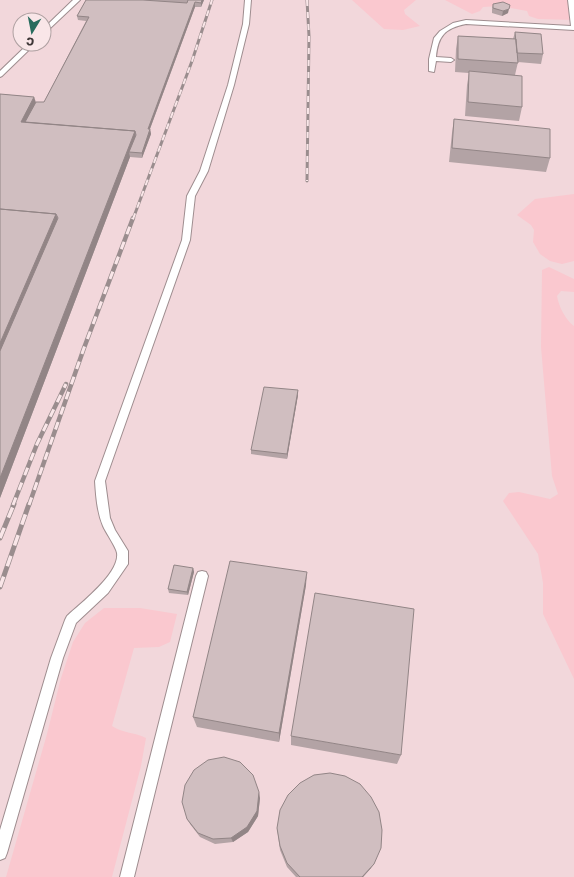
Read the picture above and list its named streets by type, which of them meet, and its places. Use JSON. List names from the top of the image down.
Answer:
{
  "north": "bottom"
}
